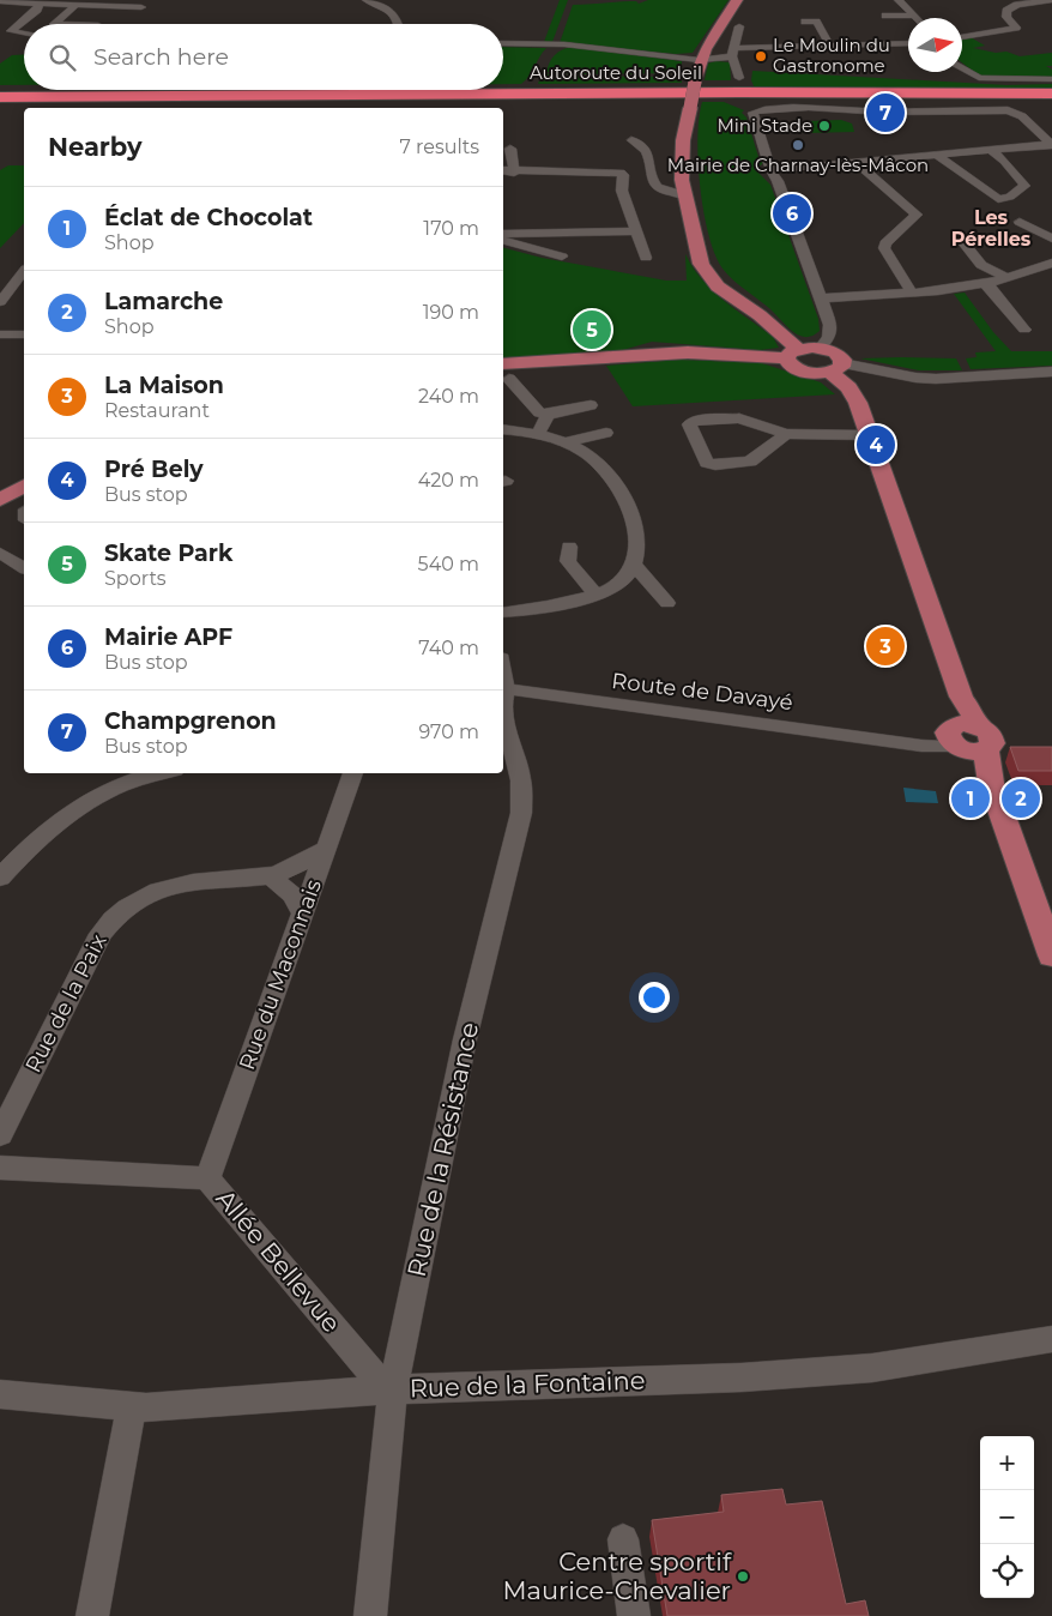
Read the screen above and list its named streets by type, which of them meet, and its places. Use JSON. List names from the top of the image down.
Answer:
{
  "streets": {
    "highway": ["Autoroute du Soleil"],
    "street": [
      "Route de Davayé",
      "Rue du Maconnais",
      "Rue de la Paix",
      "Rue de la Résistance",
      "Allée Bellevue",
      "Rue de la Fontaine"
    ]
  },
  "crossings": [
    ["Route de Davayé", "Rue de la Résistance"],
    ["Rue du Maconnais", "Rue de la Paix"],
    ["Rue du Maconnais", "Allée Bellevue"],
    ["Rue de la Résistance", "Allée Bellevue"],
    ["Rue de la Résistance", "Rue de la Fontaine"],
    ["Allée Bellevue", "Rue de la Fontaine"]
  ],
  "districts": ["Les Pérelles"],
  "places": [
    "Le Moulin du Gastronome",
    "Mini Stade",
    "Mairie de Charnay-lès-Mâcon",
    "Centre sportif Maurice-Chevalier"
  ],
  "north": "right",
  "page": {
    "search": "Search here",
    "pins": [
      "7",
      "6",
      "5",
      "4",
      "3",
      "1",
      "2"
    ],
    "heading": ["Nearby", "7 results"],
    "list": [
      {
        "mark": "1",
        "name": "Éclat de Chocolat",
        "note": "Shop",
        "value": "170 m"
      },
      {
        "mark": "2",
        "name": "Lamarche",
        "note": "Shop",
        "value": "190 m"
      },
      {
        "mark": "3",
        "name": "La Maison",
        "note": "Restaurant",
        "value": "240 m"
      },
      {
        "mark": "4",
        "name": "Pré Bely",
        "note": "Bus stop",
        "value": "420 m"
      },
      {
        "mark": "5",
        "name": "Skate Park",
        "note": "Sports",
        "value": "540 m"
      },
      {
        "mark": "6",
        "name": "Mairie APF",
        "note": "Bus stop",
        "value": "740 m"
      },
      {
        "mark": "7",
        "name": "Champgrenon",
        "note": "Bus stop",
        "value": "970 m"
      }
    ],
    "map_buttons": ["+", "−"]
  }
}
